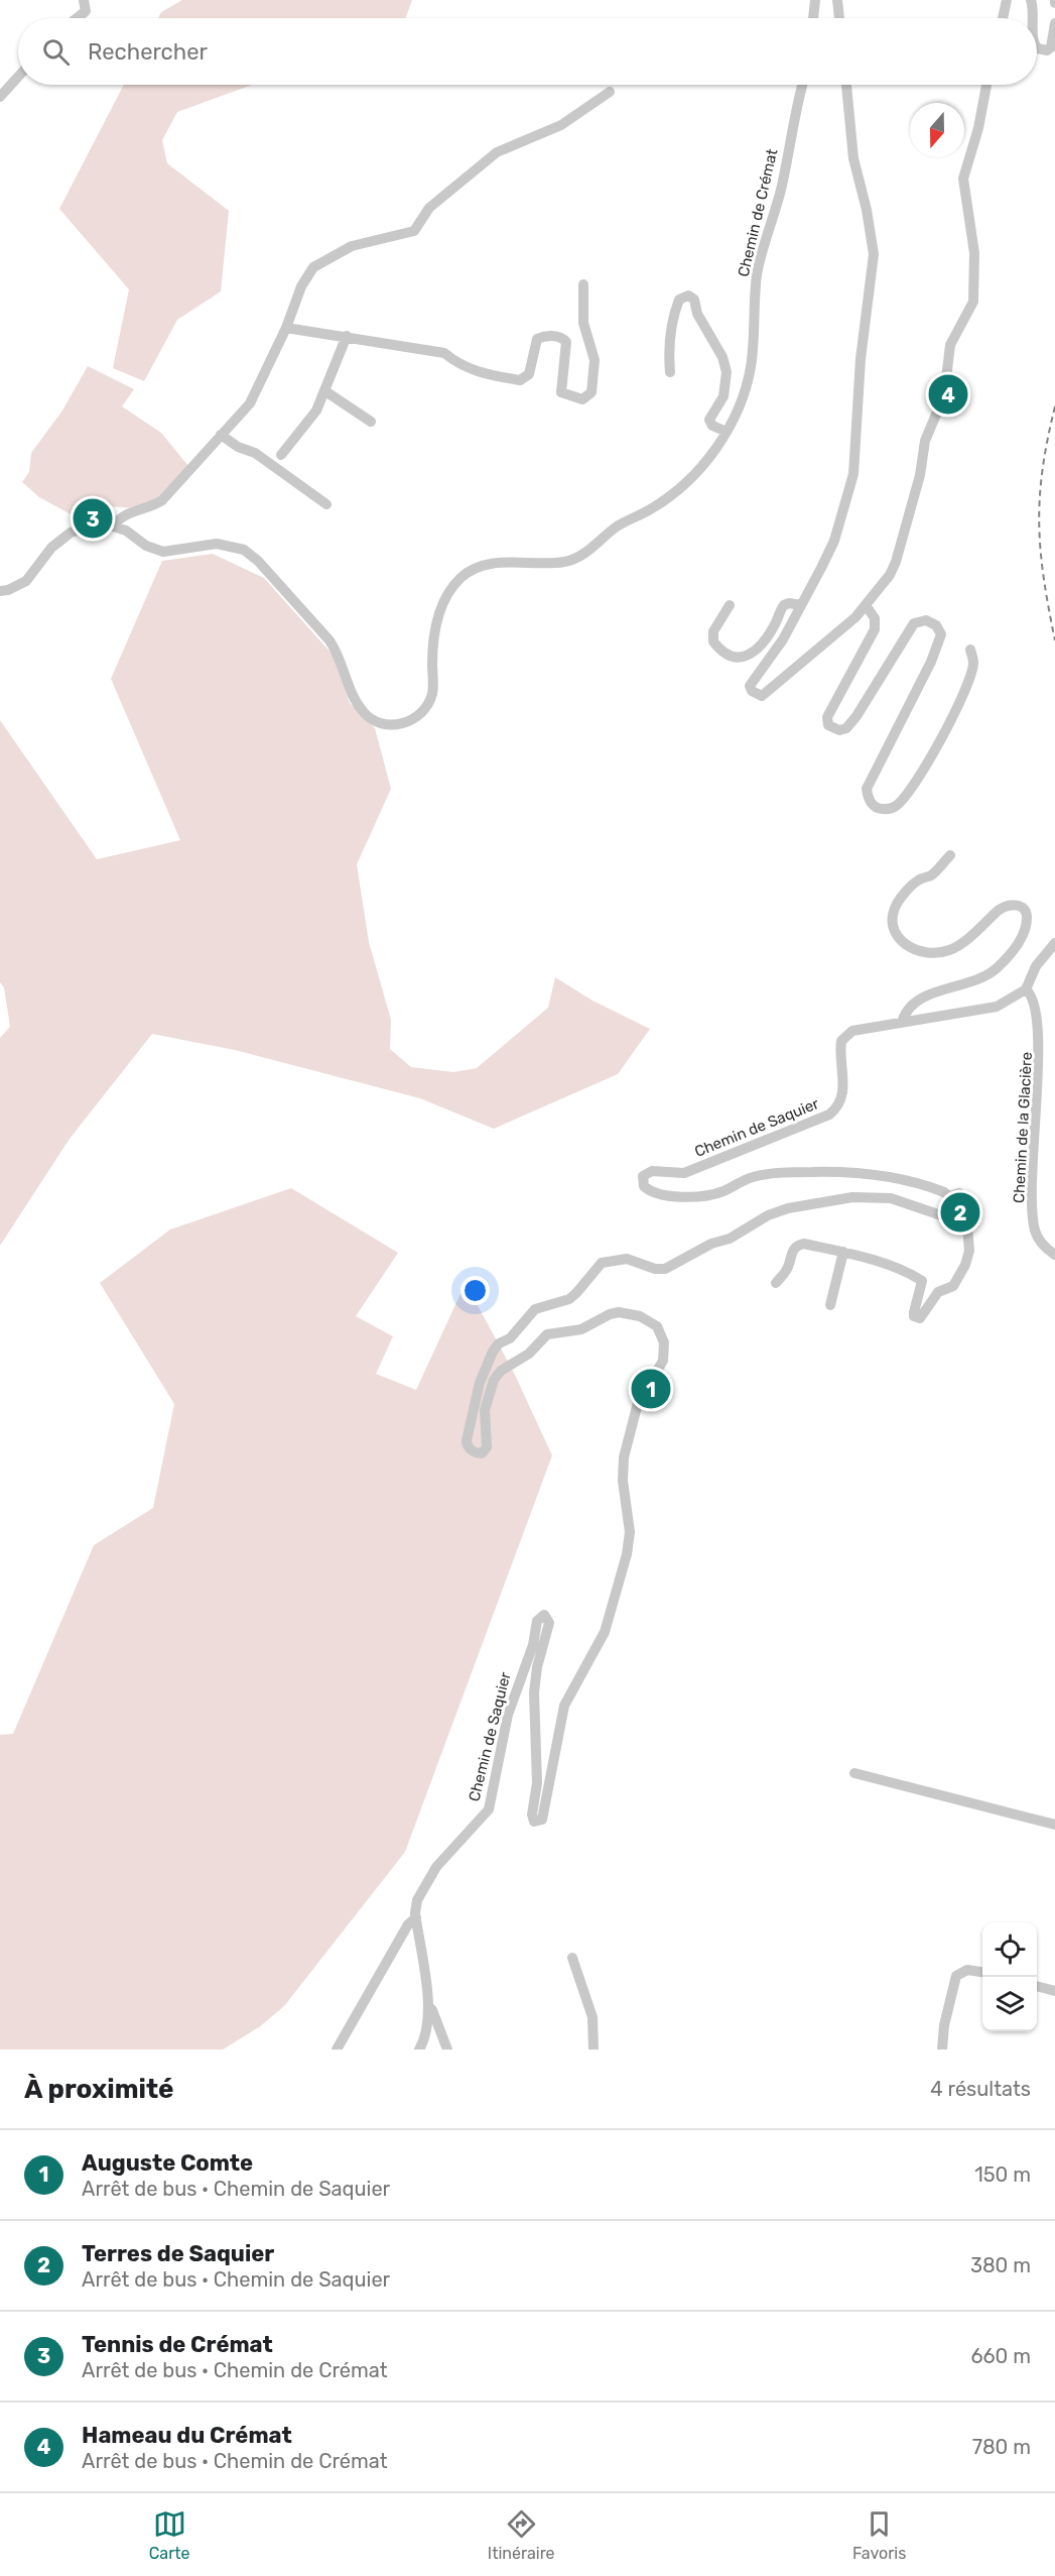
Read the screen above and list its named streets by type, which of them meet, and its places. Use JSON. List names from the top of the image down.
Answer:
{
  "streets": {
    "street": ["Chemin de Crémat", "Chemin de Saquier", "Chemin de la Glacière"]
  },
  "crossings": [
    ["Chemin de Saquier", "Chemin de la Glacière"]
  ],
  "north": "bottom",
  "page": {
    "search": "Rechercher",
    "pins": [
      "4",
      "3",
      "2",
      "1"
    ],
    "heading": ["À proximité", "4 résultats"],
    "list": [
      {
        "mark": "1",
        "name": "Auguste Comte",
        "note": "Arrêt de bus · Chemin de Saquier",
        "value": "150 m"
      },
      {
        "mark": "2",
        "name": "Terres de Saquier",
        "note": "Arrêt de bus · Chemin de Saquier",
        "value": "380 m"
      },
      {
        "mark": "3",
        "name": "Tennis de Crémat",
        "note": "Arrêt de bus · Chemin de Crémat",
        "value": "660 m"
      },
      {
        "mark": "4",
        "name": "Hameau du Crémat",
        "note": "Arrêt de bus · Chemin de Crémat",
        "value": "780 m"
      }
    ],
    "nav": ["Carte", "Itinéraire", "Favoris"]
  }
}
